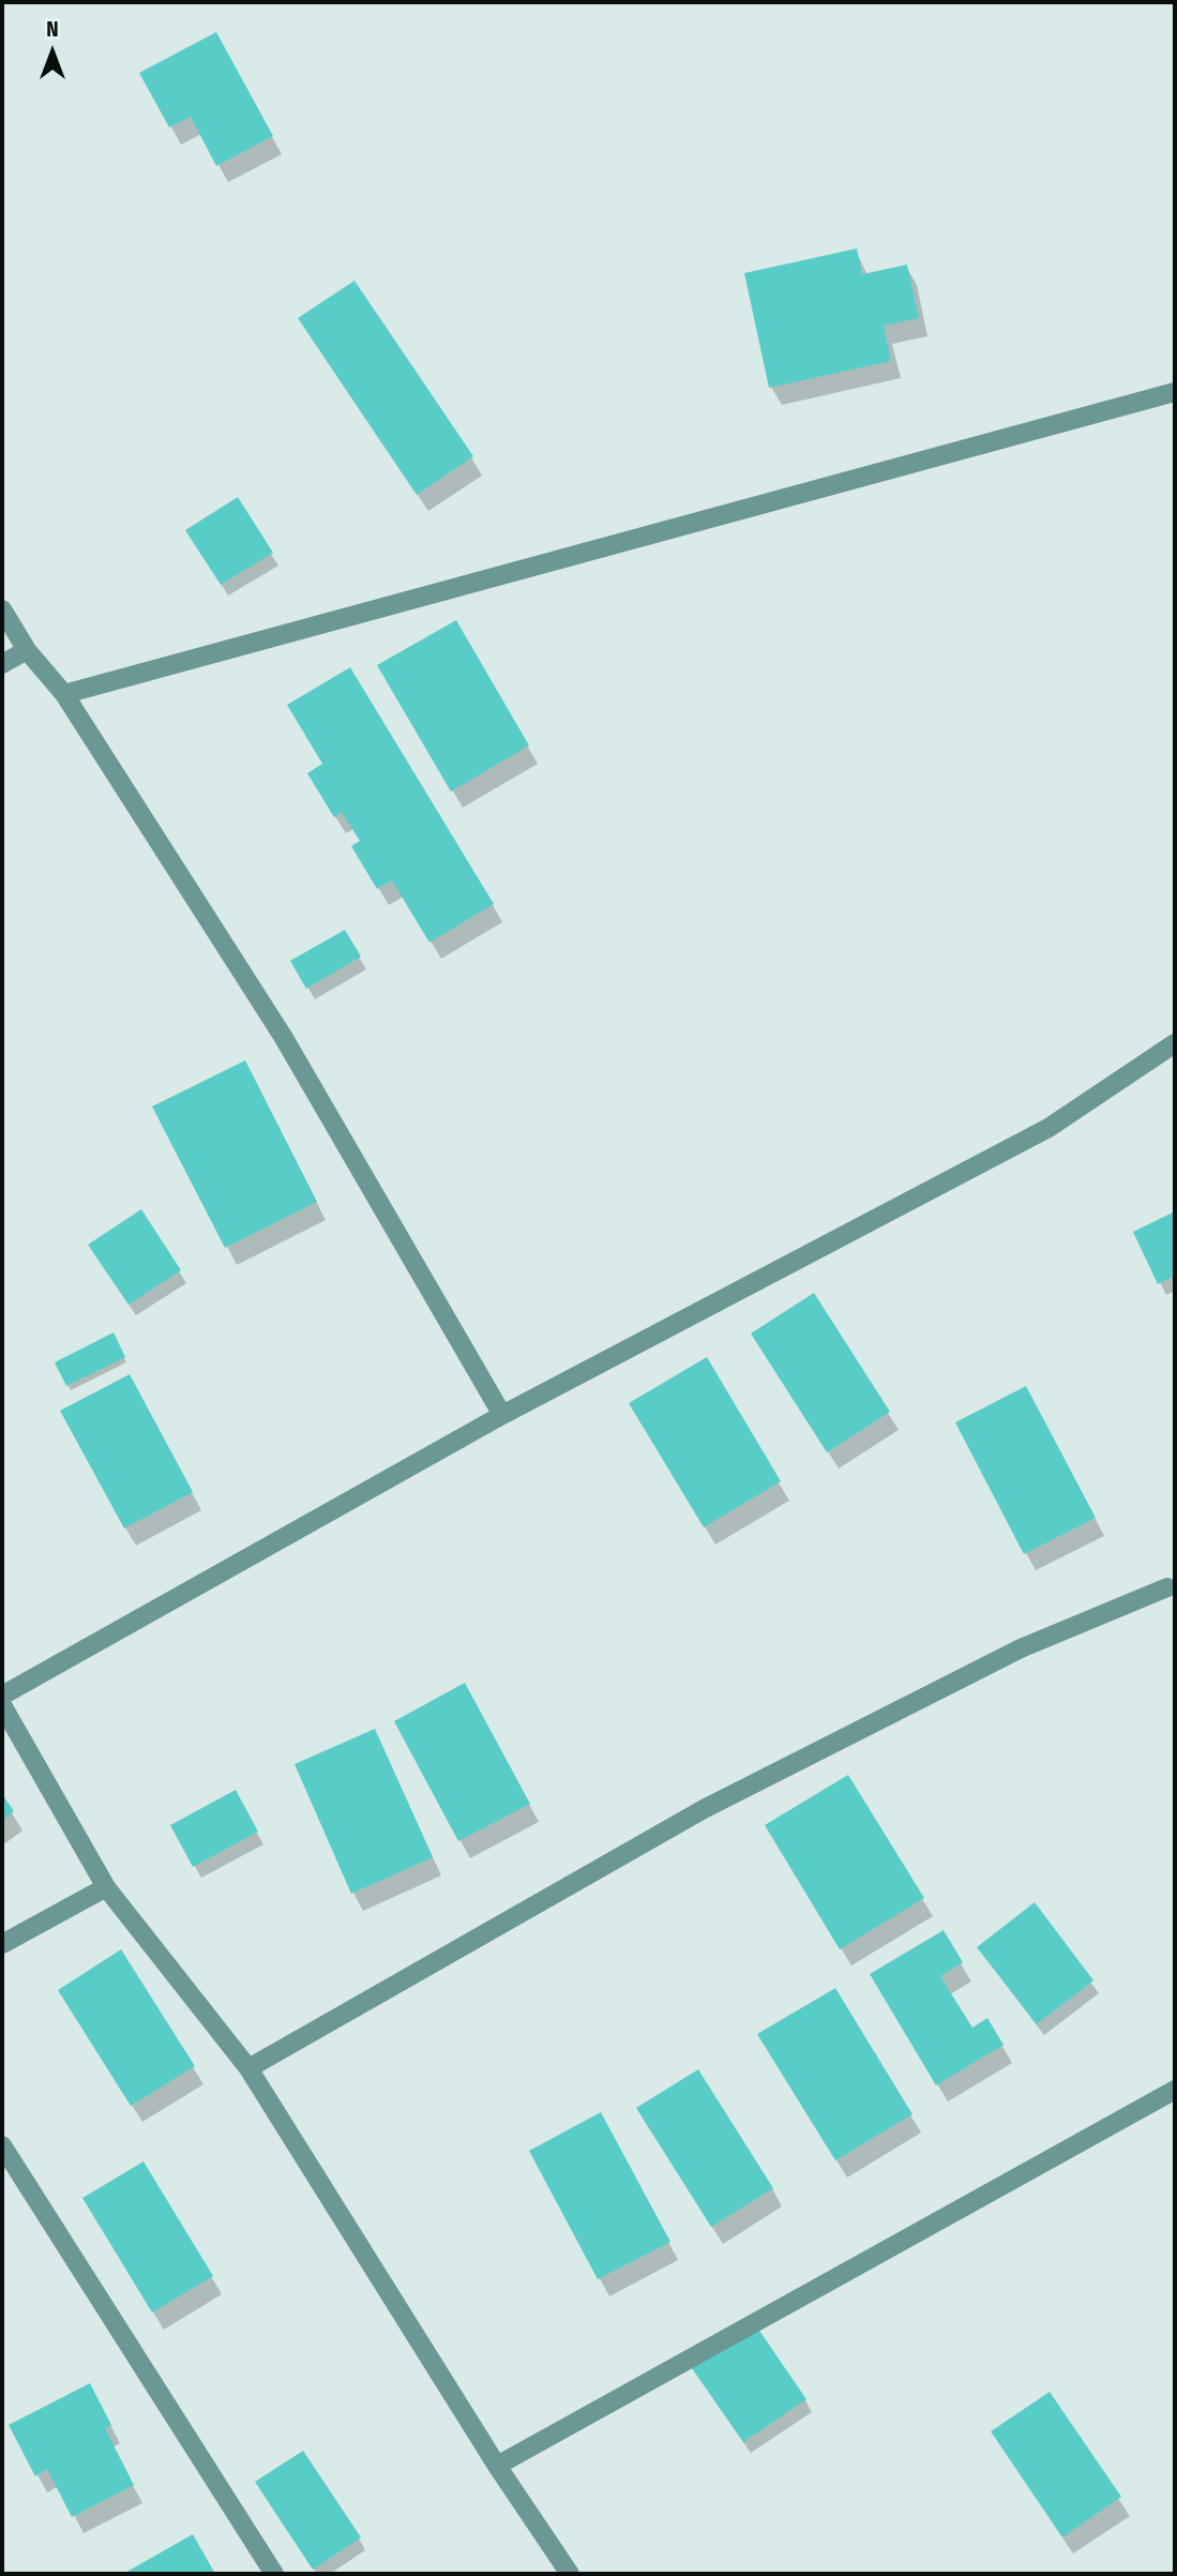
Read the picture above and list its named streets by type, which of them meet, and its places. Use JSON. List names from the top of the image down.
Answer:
{
  "north": "top"
}
